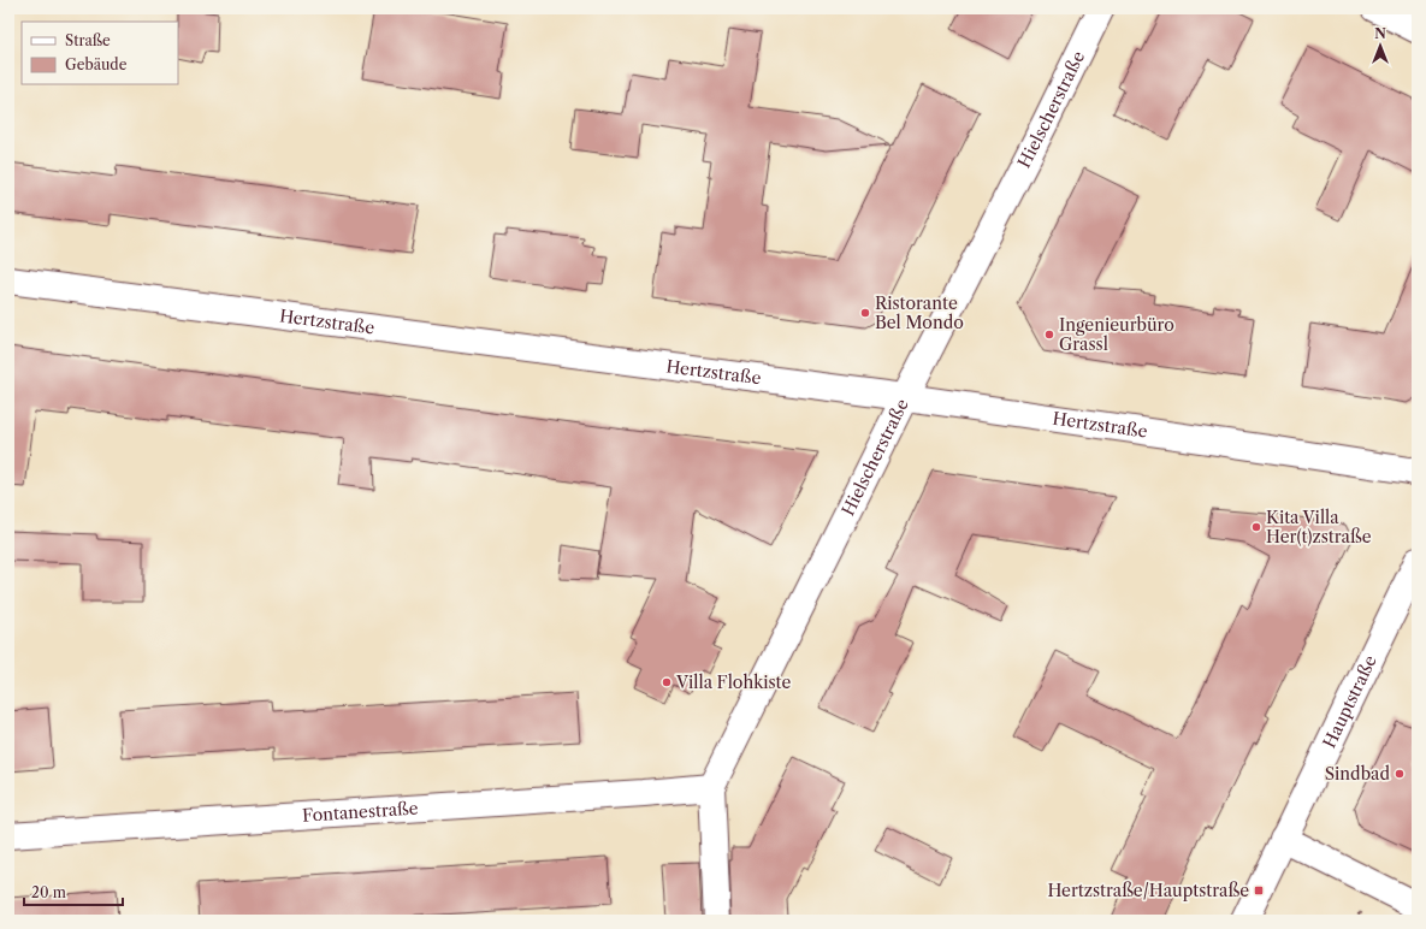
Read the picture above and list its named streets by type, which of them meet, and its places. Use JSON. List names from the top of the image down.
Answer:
{
  "streets": {
    "street": [
      "Hielscherstraße",
      "Hertzstraße",
      "Hauptstraße",
      "Fontanestraße"
    ]
  },
  "crossings": [
    ["Hielscherstraße", "Hertzstraße"],
    ["Hielscherstraße", "Fontanestraße"]
  ],
  "places": {
    "other": [
      "Ristorante Bel Mondo",
      "Ingenieurbüro Grassl",
      "Kita Villa Her(t)zstraße",
      "Villa Flohkiste",
      "Sindbad"
    ],
    "transit": ["Hertzstraße/Hauptstraße"]
  },
  "legend": ["Straße", "Gebäude"],
  "scale_bar": "20 m",
  "north": "top"
}
